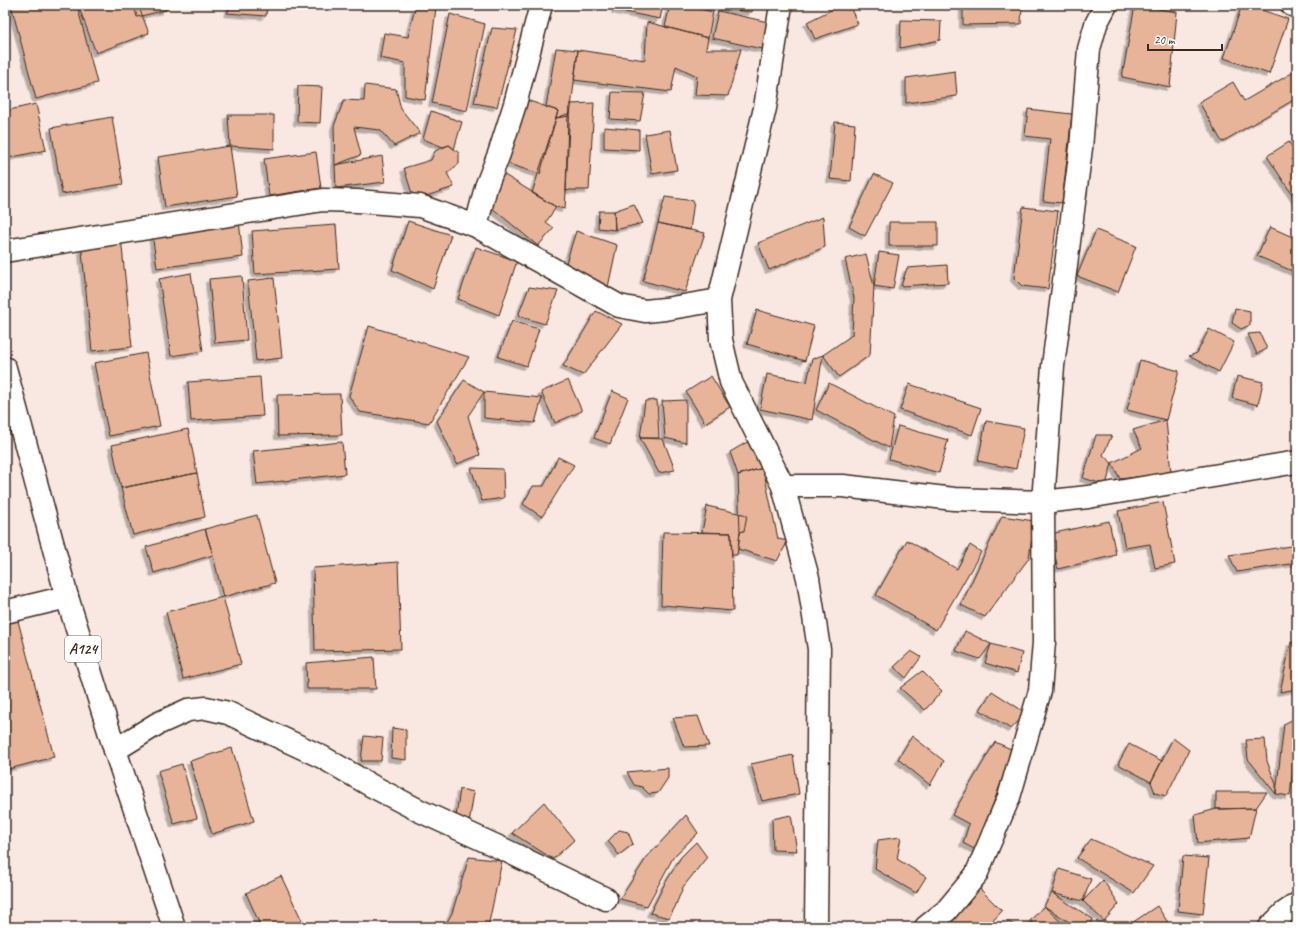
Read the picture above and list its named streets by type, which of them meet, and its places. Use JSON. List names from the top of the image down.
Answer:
{
  "streets": {
    "main road": ["A124"]
  },
  "scale_bar": "20 m"
}
